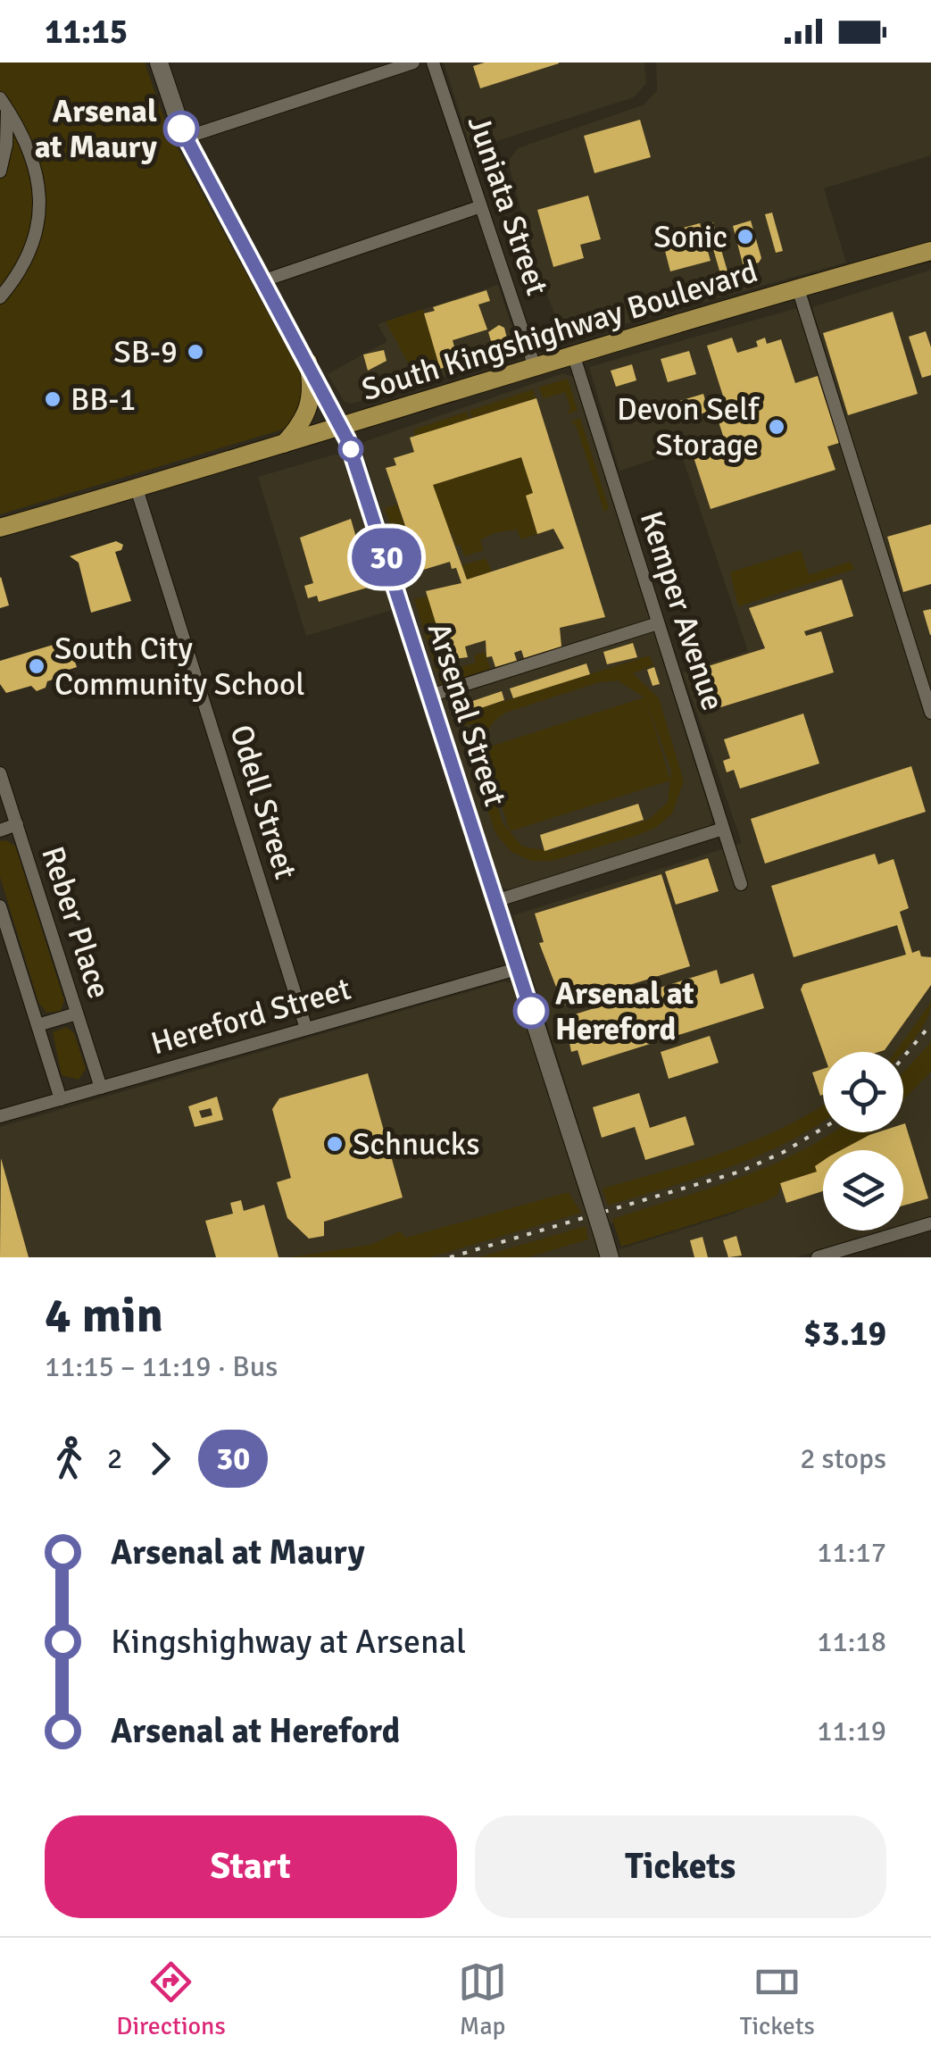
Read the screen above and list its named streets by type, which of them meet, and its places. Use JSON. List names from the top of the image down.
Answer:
{
  "streets": {
    "main road": ["South Kingshighway Boulevard", "Arsenal Street"],
    "street": [
      "Juniata Street",
      "Kemper Avenue",
      "Odell Street",
      "Reber Place",
      "Hereford Street"
    ]
  },
  "crossings": [
    ["Juniata Street", "South Kingshighway Boulevard"],
    ["South Kingshighway Boulevard", "Kemper Avenue"],
    ["South Kingshighway Boulevard", "Arsenal Street"],
    ["South Kingshighway Boulevard", "Odell Street"],
    ["Arsenal Street", "Hereford Street"],
    ["Odell Street", "Hereford Street"],
    ["Reber Place", "Hereford Street"]
  ],
  "places": [
    "Arsenal at Maury",
    "Sonic",
    "SB-9",
    "BB-1",
    "Devon Self Storage",
    "South City Community School",
    "Arsenal at Hereford",
    "Schnucks"
  ],
  "lines": ["bus line 30"],
  "page": {
    "status": "11:15",
    "on_map": "30",
    "heading": ["4 min", "11:15 – 11:19 · Bus", "$3.19"],
    "legs": ["2", "30", "2 stops"],
    "list": [
      {
        "name": "Arsenal at Maury",
        "value": "11:17"
      },
      {
        "name": "Kingshighway at Arsenal",
        "value": "11:18"
      },
      {
        "name": "Arsenal at Hereford",
        "value": "11:19"
      }
    ],
    "buttons": ["Start", "Tickets"],
    "tabs": ["Directions", "Map", "Tickets"]
  }
}
